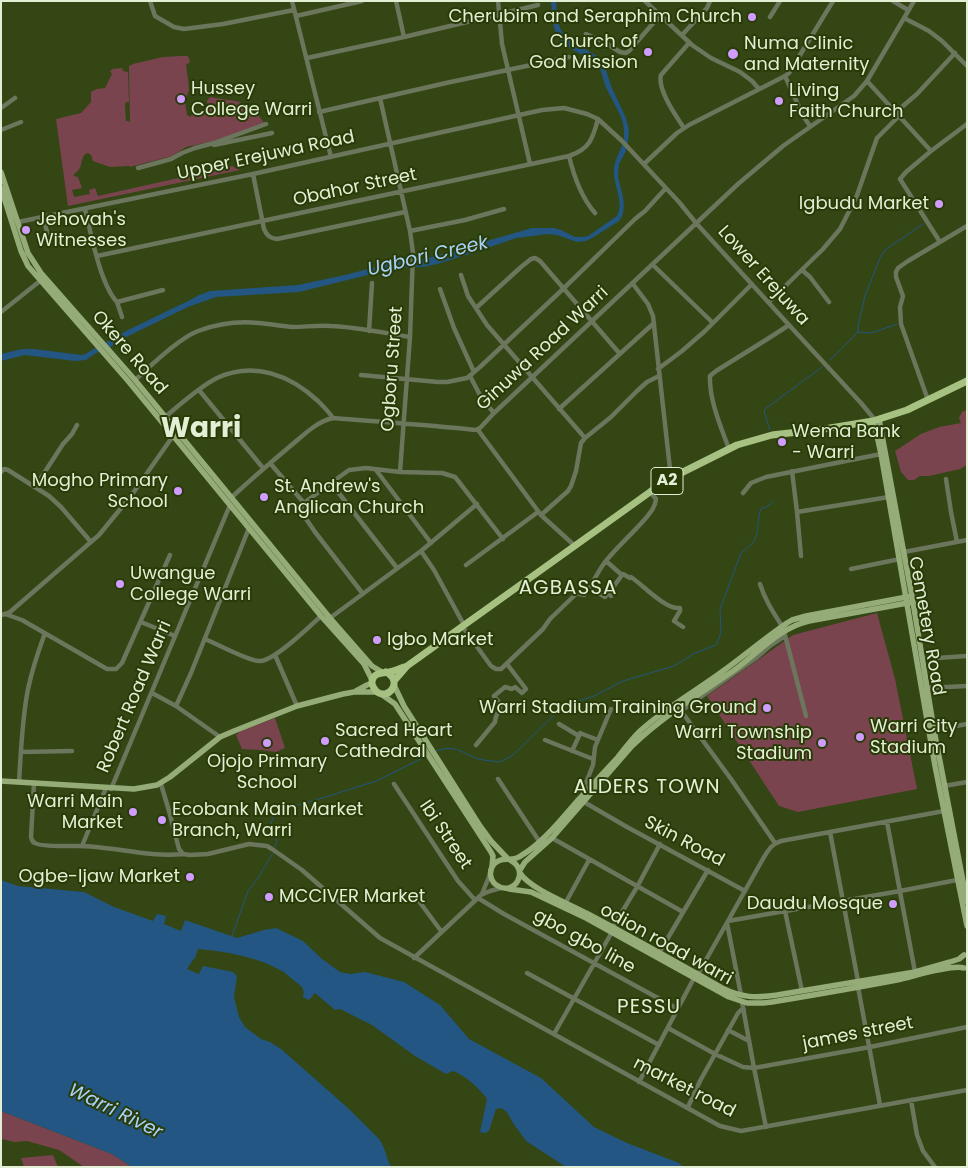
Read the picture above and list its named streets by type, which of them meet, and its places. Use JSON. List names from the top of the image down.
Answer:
{
  "streets": {
    "highway": ["A2"],
    "main road": ["Okere Road", "Cemetery Road", "odion road warri"],
    "street": [
      "Upper Erejuwa Road",
      "Obahor Street",
      "Lower Erejuwa",
      "Ginuwa Road Warri",
      "Ogboru Street",
      "Robert Road Warri",
      "Ibi Street",
      "Skin Road",
      "gbo gbo line",
      "james street",
      "market road"
    ]
  },
  "crossings": [
    ["Upper Erejuwa Road", "Obahor Street"],
    ["Upper Erejuwa Road", "Lower Erejuwa"],
    ["Upper Erejuwa Road", "Okere Road"],
    ["Upper Erejuwa Road", "Ogboru Street"],
    ["Obahor Street", "Lower Erejuwa"],
    ["Obahor Street", "Ogboru Street"],
    ["Lower Erejuwa", "Ginuwa Road Warri"],
    ["Lower Erejuwa", "A2"],
    ["Lower Erejuwa", "Cemetery Road"],
    ["Ginuwa Road Warri", "Okere Road"],
    ["Ginuwa Road Warri", "Ogboru Street"],
    ["Okere Road", "A2"],
    ["Okere Road", "Robert Road Warri"],
    ["A2", "Cemetery Road"],
    ["Robert Road Warri", "market road"],
    ["Ibi Street", "gbo gbo line"]
  ],
  "districts": [
    "Warri",
    "AGBASSA",
    "ALDERS TOWN",
    "PESSU"
  ],
  "water": ["Ugbori Creek", "Warri River"],
  "places": [
    "Cherubim and Seraphim Church",
    "Church of God Mission",
    "Numa Clinic and Maternity",
    "Hussey College Warri",
    "Living Faith Church",
    "Igbudu Market",
    "Jehovah's Witnesses",
    "Wema Bank - Warri",
    "Mogho Primary School",
    "St. Andrew's Anglican Church",
    "Uwangue College Warri",
    "Igbo Market",
    "Warri Stadium Training Ground",
    "Warri City Stadium",
    "Sacred Heart Cathedral",
    "Ojojo Primary School",
    "Warri Township Stadium",
    "Warri Main Market",
    "Ecobank Main Market Branch, Warri",
    "Ogbe-Ijaw Market",
    "MCCIVER Market",
    "Daudu Mosque"
  ]
}
